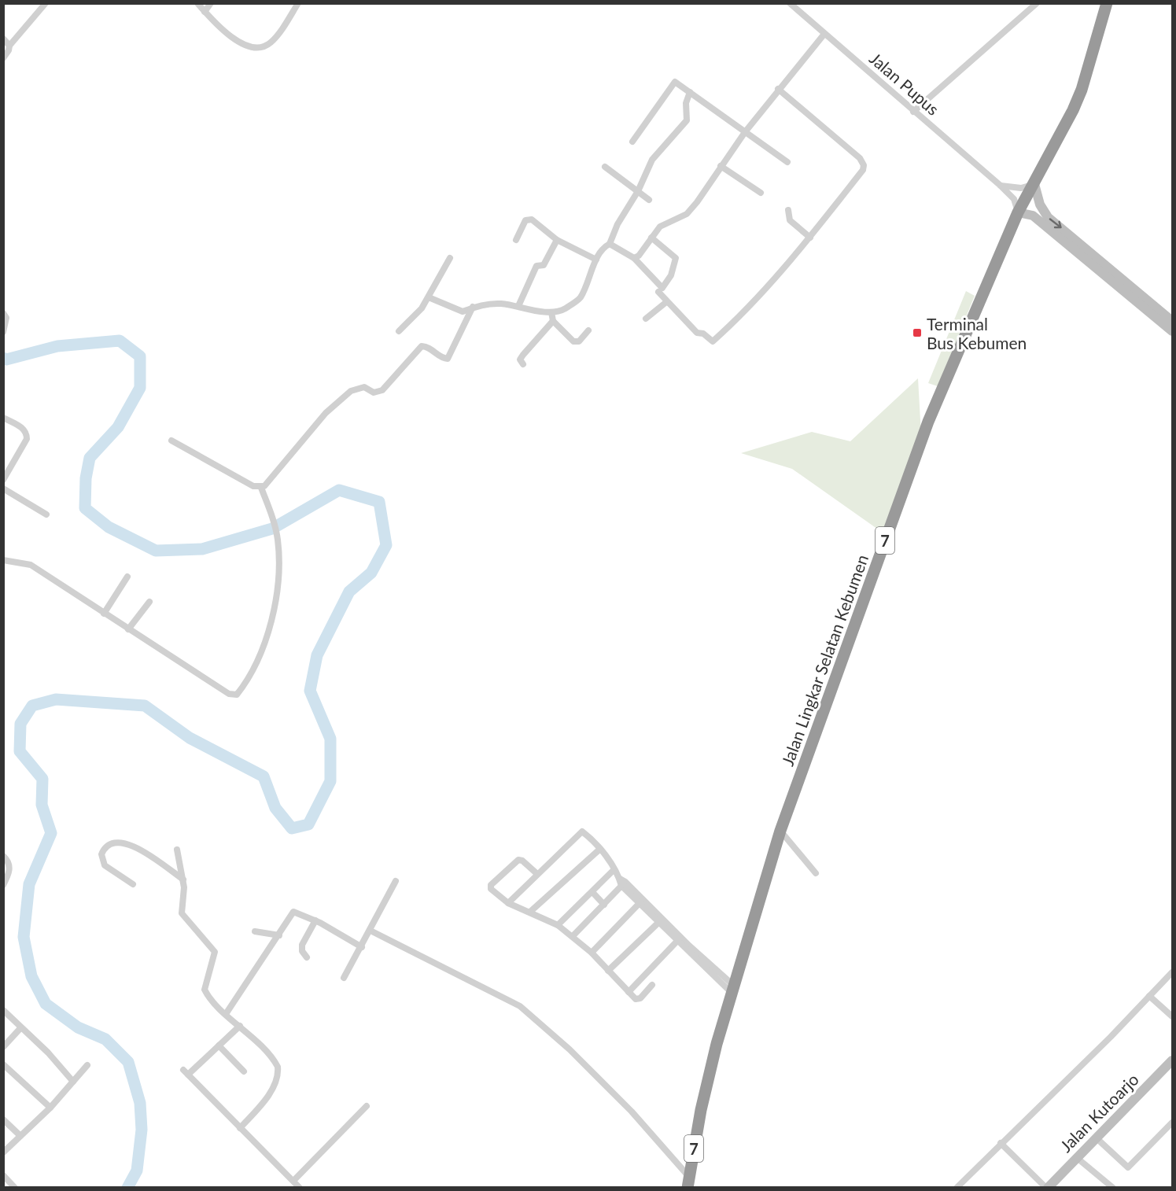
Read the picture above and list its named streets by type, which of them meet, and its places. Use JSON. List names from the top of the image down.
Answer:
{
  "streets": {
    "highway": ["7", "Jalan Lingkar Selatan Kebumen"],
    "street": ["Jalan Pupus", "Jalan Kutoarjo"]
  },
  "crossings": [
    ["Jalan Pupus", "Jalan Lingkar Selatan Kebumen"]
  ],
  "places": {
    "transit": ["Terminal Bus Kebumen"]
  }
}
